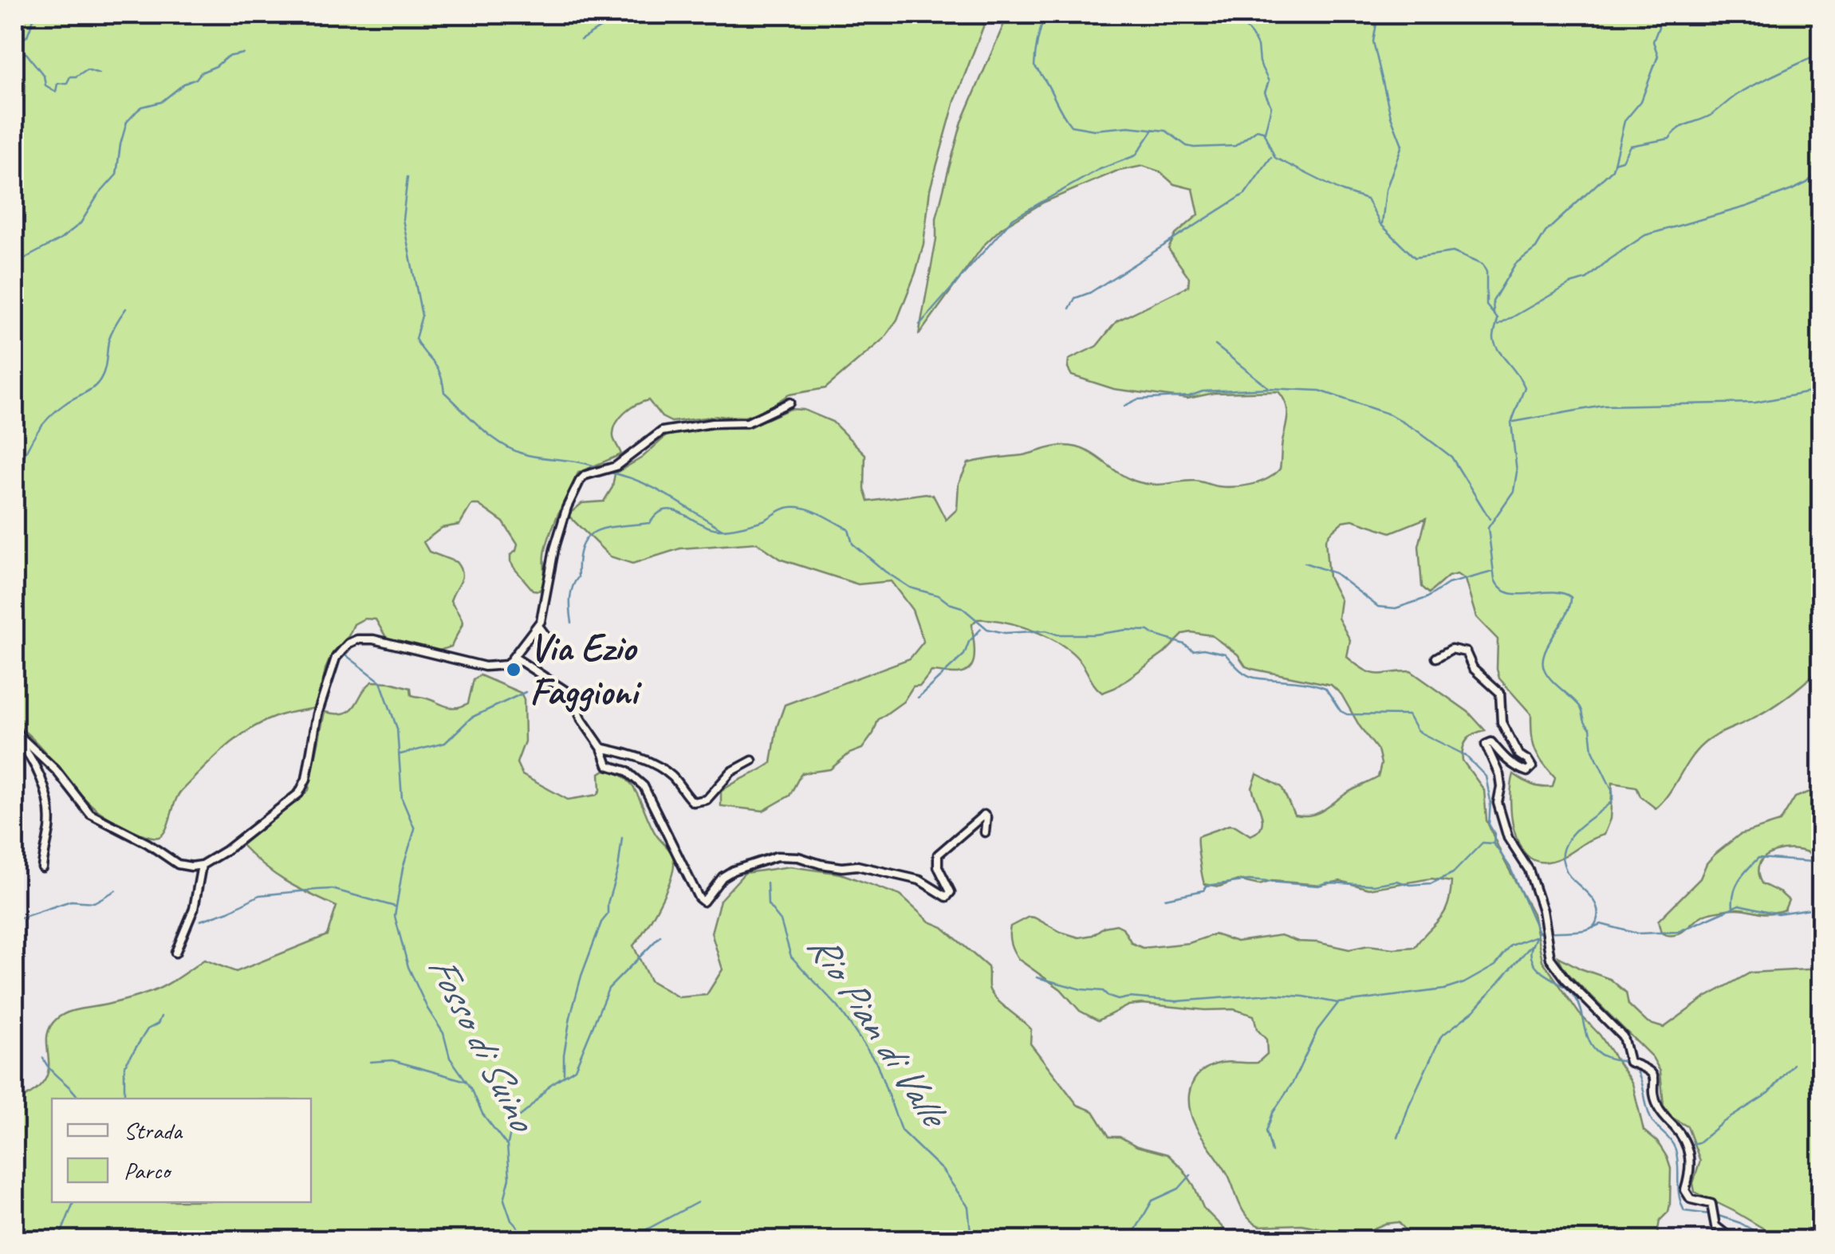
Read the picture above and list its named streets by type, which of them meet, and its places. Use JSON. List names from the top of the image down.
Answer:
{
  "water": ["Rio Pian di Valle", "Fosso di Suino"],
  "places": ["Via Ezio Faggioni"],
  "legend": ["Strada", "Parco"]
}
